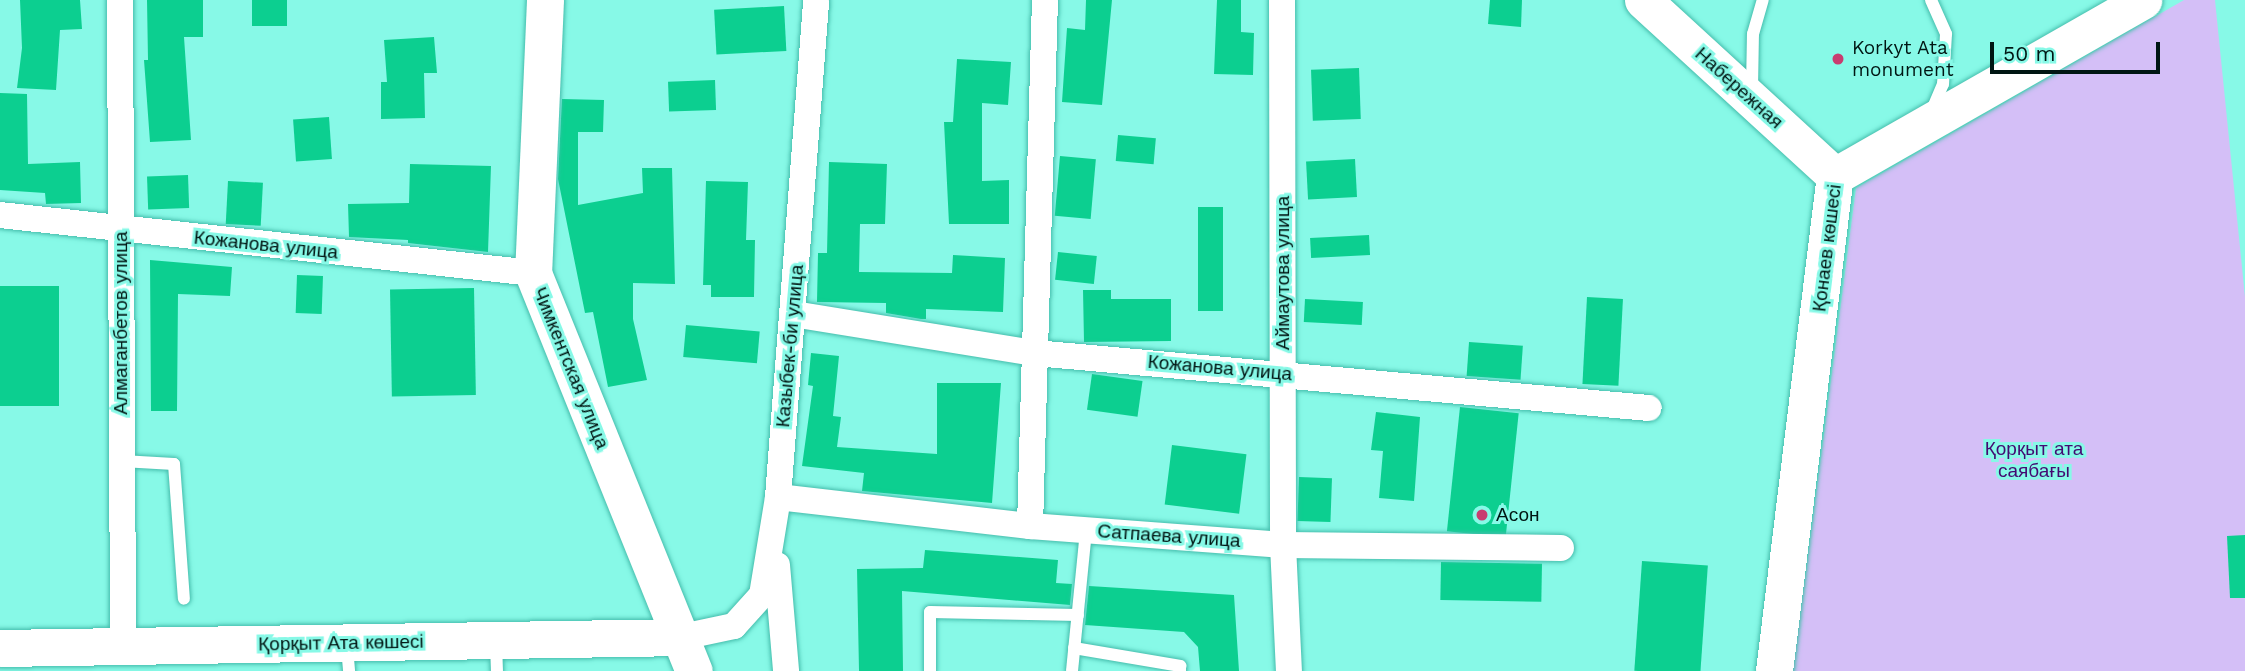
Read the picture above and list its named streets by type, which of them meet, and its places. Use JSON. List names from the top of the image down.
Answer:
{
  "streets": {
    "street": [
      "Набережная",
      "Кожанова улица",
      "Қонаев көшесі",
      "Аймаутова улица",
      "Алмаганбетов улица",
      "Казыбек-би улица",
      "Чимкентская улица",
      "Сатпаева улица",
      "Қорқыт Ата көшесі"
    ]
  },
  "crossings": [
    ["Набережная", "Қонаев көшесі"],
    ["Кожанова улица", "Аймаутова улица"],
    ["Кожанова улица", "Алмаганбетов улица"],
    ["Кожанова улица", "Казыбек-би улица"],
    ["Кожанова улица", "Чимкентская улица"],
    ["Аймаутова улица", "Сатпаева улица"],
    ["Алмаганбетов улица", "Қорқыт Ата көшесі"],
    ["Казыбек-би улица", "Чимкентская улица"],
    ["Казыбек-би улица", "Сатпаева улица"],
    ["Казыбек-би улица", "Қорқыт Ата көшесі"],
    ["Чимкентская улица", "Қорқыт Ата көшесі"]
  ],
  "parks": ["Қорқыт ата саябағы"],
  "places": ["Korkyt Ata monument", "Асон"],
  "scale_bar": "50 m"
}
